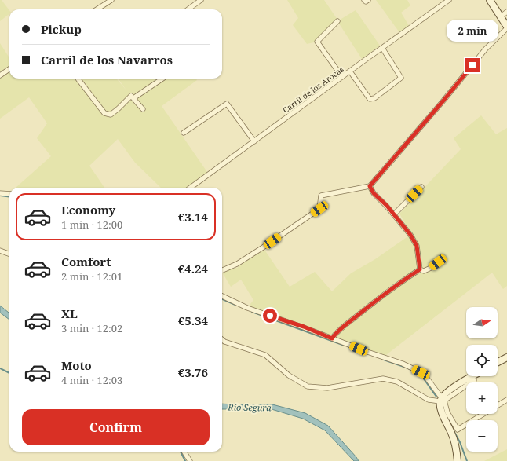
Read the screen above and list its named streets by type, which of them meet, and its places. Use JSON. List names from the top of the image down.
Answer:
{
  "streets": {
    "street": ["Carril de los Arocas"]
  },
  "water": ["Río Segura"],
  "north": "right",
  "page": {
    "banner": ["Pickup", "Carril de los Navarros"],
    "bubble": "2 min",
    "list": [
      {
        "name": "Economy",
        "note": "1 min · 12:00",
        "value": "€3.14"
      },
      {
        "name": "Comfort",
        "note": "2 min · 12:01",
        "value": "€4.24"
      },
      {
        "name": "XL",
        "note": "3 min · 12:02",
        "value": "€5.34"
      },
      {
        "name": "Moto",
        "note": "4 min · 12:03",
        "value": "€3.76"
      }
    ],
    "map_buttons": ["+", "−"],
    "buttons": "Confirm"
  }
}
